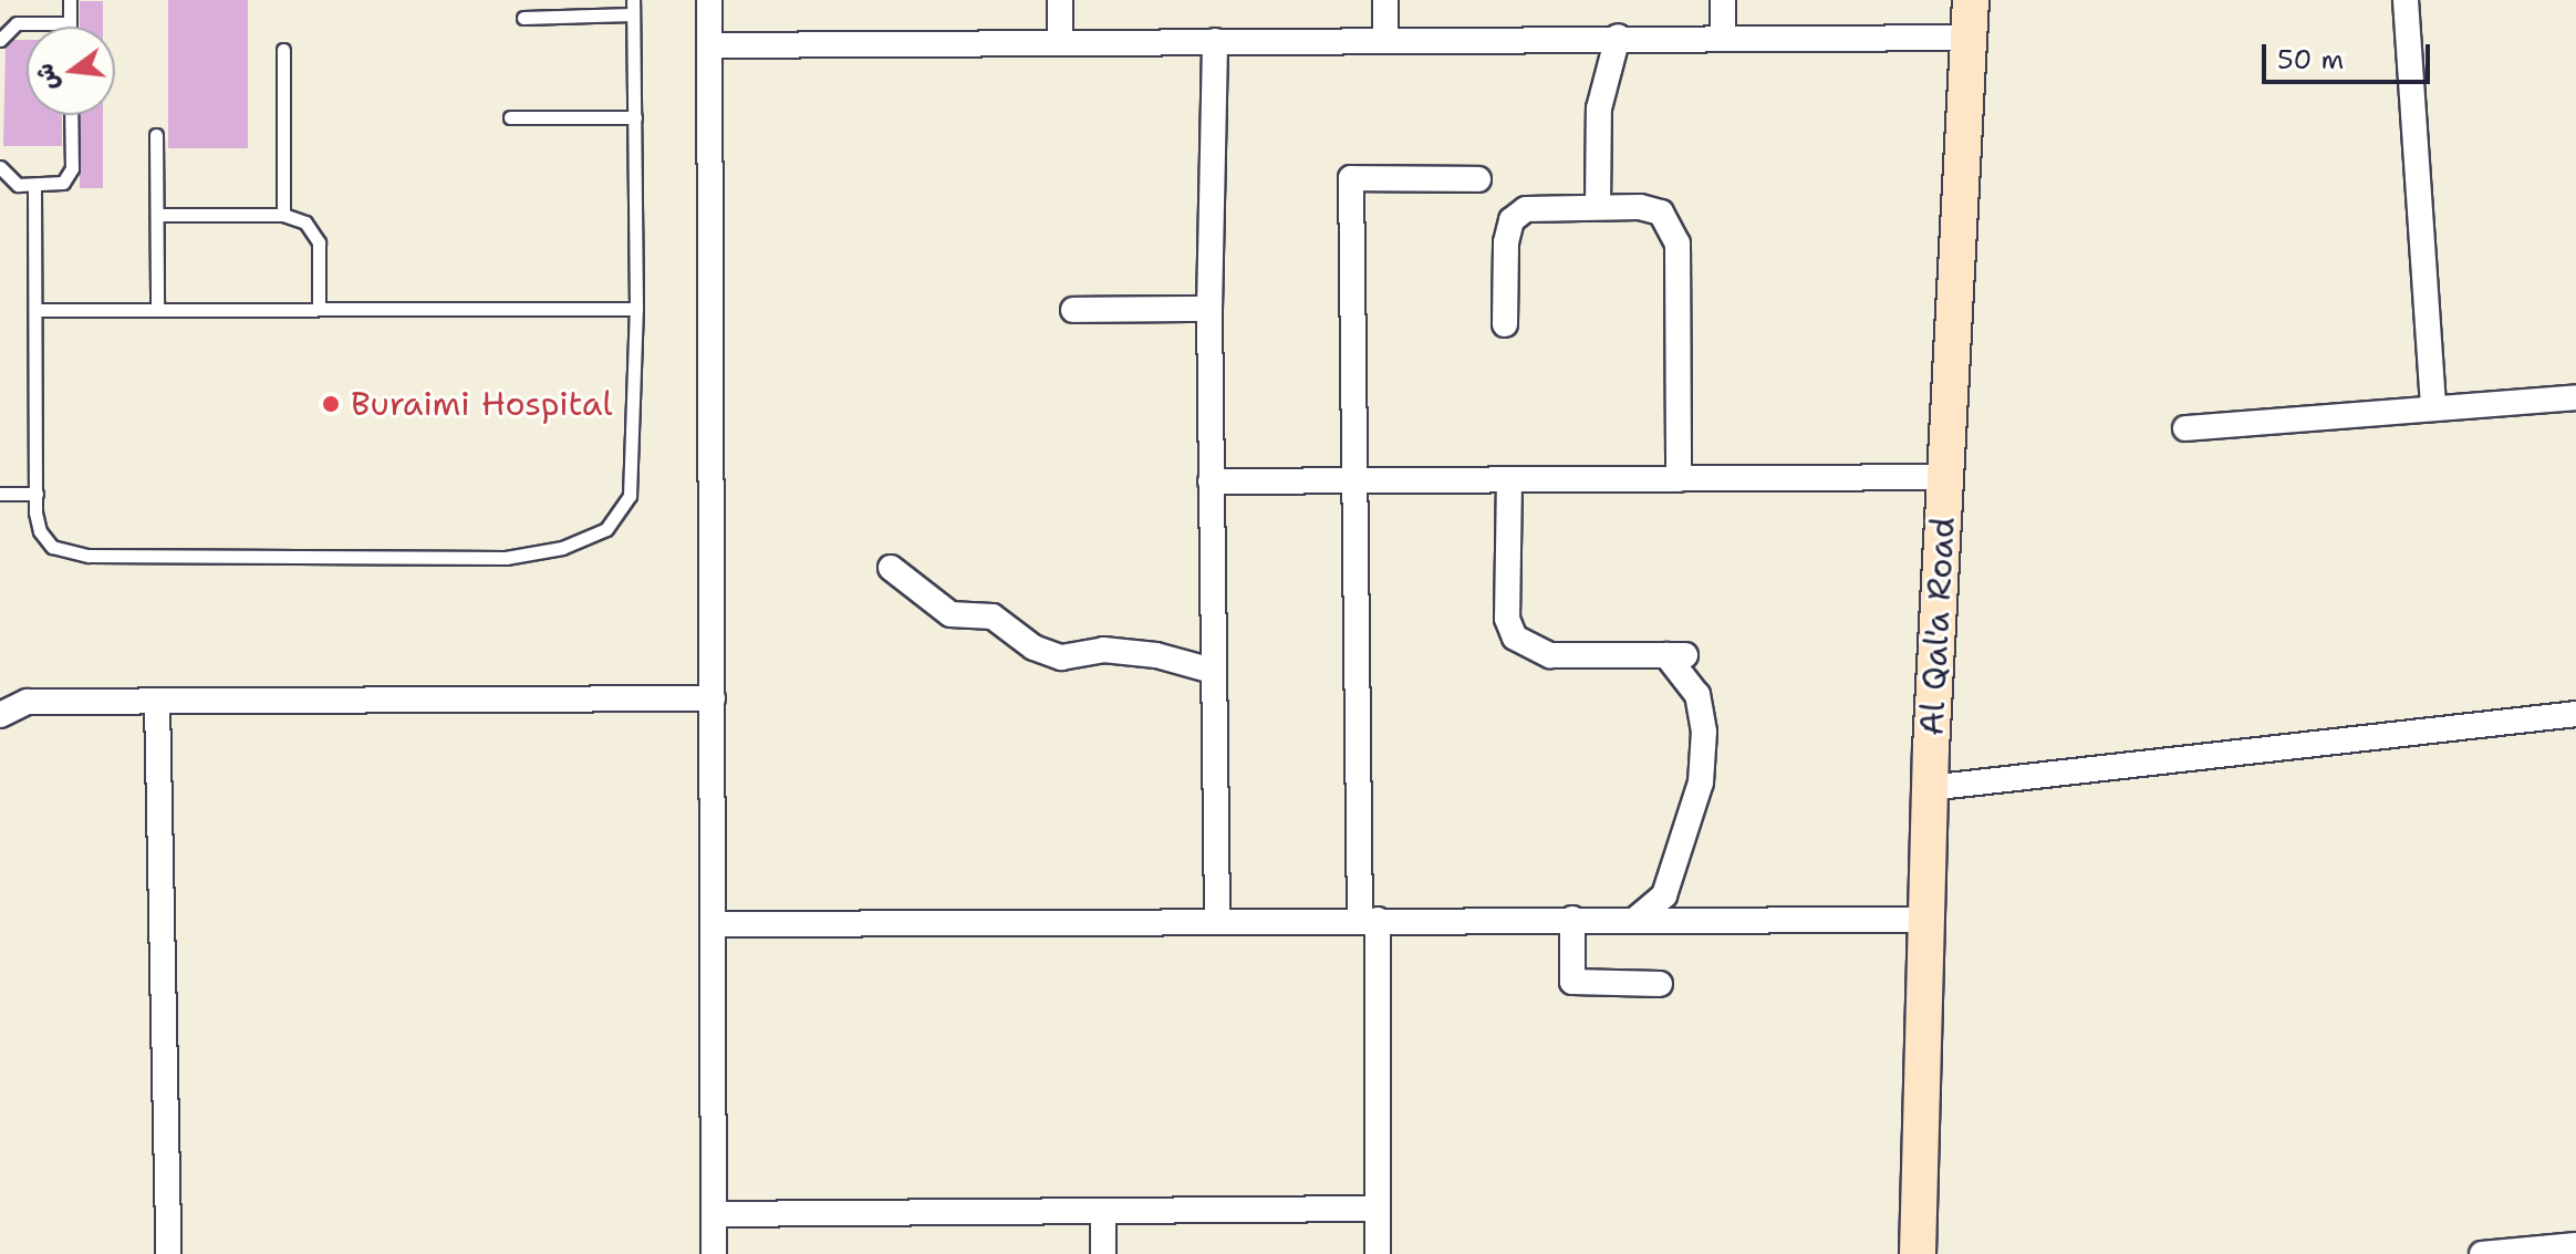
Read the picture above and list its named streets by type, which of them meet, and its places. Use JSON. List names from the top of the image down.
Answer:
{
  "streets": {
    "street": ["Al Qal'a Road"]
  },
  "places": ["Buraimi Hospital"],
  "scale_bar": "50 m",
  "north": "left"
}
